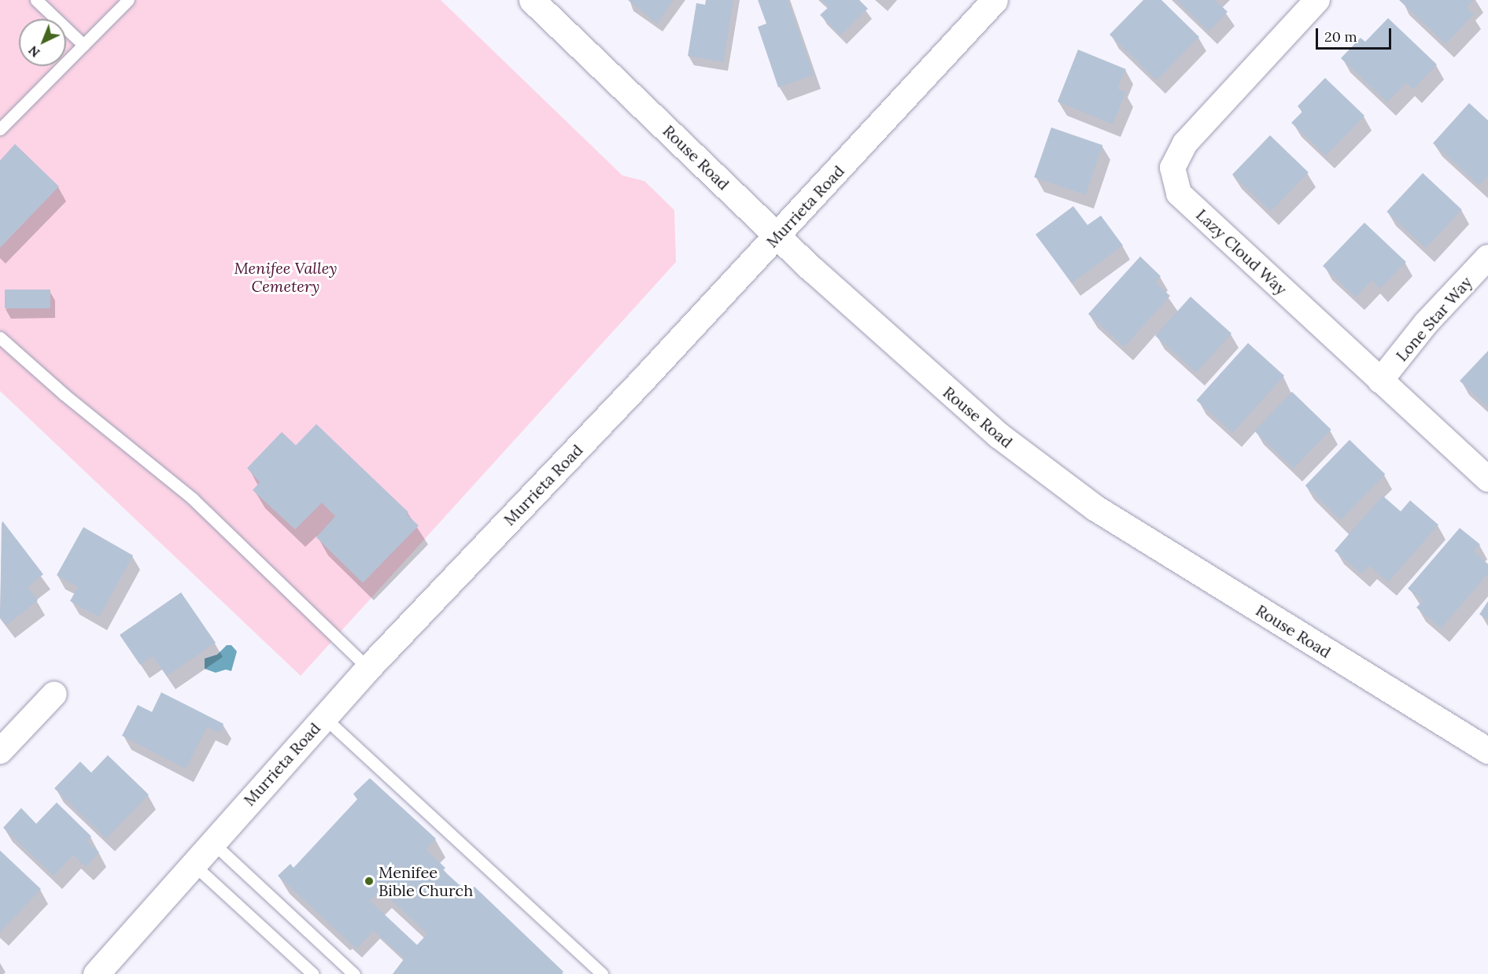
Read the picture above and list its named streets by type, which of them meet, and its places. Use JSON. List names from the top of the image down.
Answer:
{
  "streets": {
    "main road": ["Rouse Road", "Murrieta Road"],
    "street": ["Lazy Cloud Way", "Lone Star Way"]
  },
  "crossings": [
    ["Rouse Road", "Murrieta Road"],
    ["Lazy Cloud Way", "Lone Star Way"]
  ],
  "parks": ["Menifee Valley Cemetery"],
  "places": ["Menifee Bible Church"],
  "scale_bar": "20 m",
  "north": "bottom left"
}
